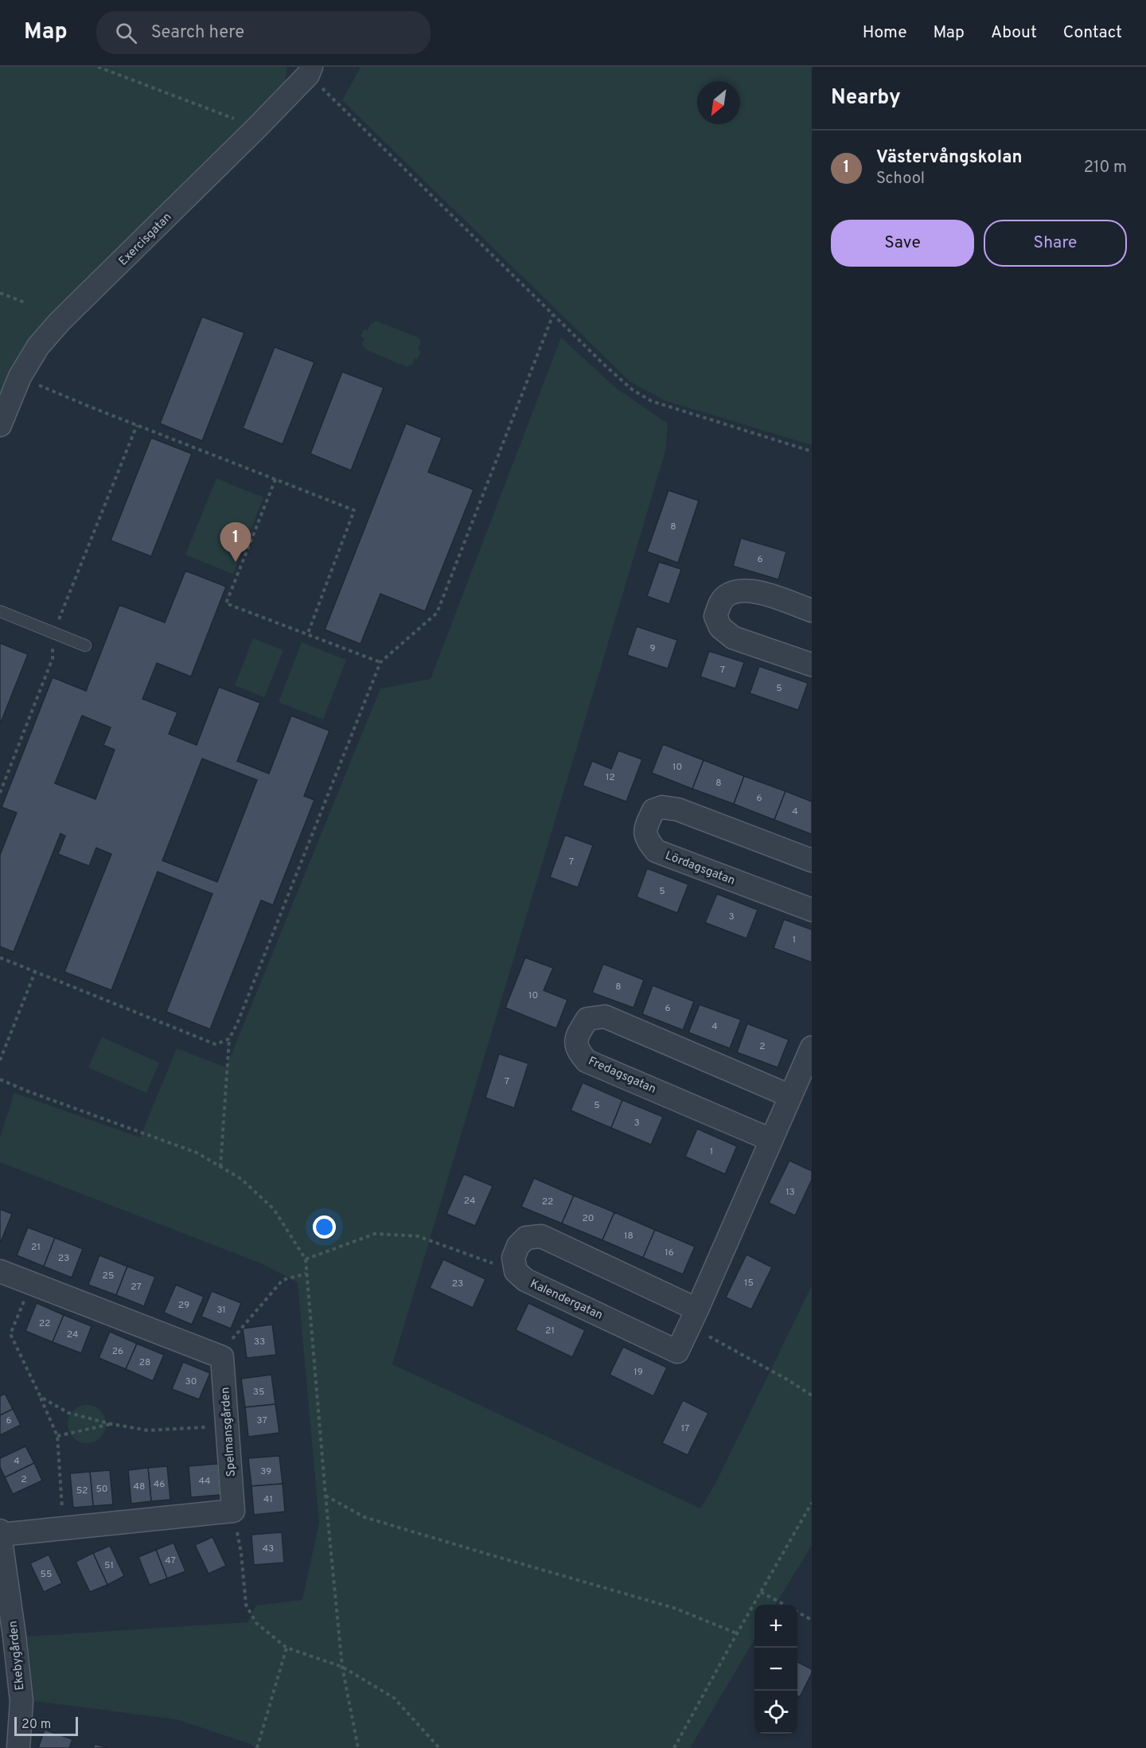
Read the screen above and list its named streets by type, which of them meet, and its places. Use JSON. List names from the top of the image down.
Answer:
{
  "streets": {
    "street": [
      "Exercisgatan",
      "Lördagsgatan",
      "Fredagsgatan",
      "Kalendergatan",
      "Spelmansgården",
      "Ekebygården"
    ]
  },
  "crossings": [
    ["Fredagsgatan", "Kalendergatan"]
  ],
  "house_numbers": [
    "8",
    "6",
    "9",
    "7",
    "5",
    "10",
    "12",
    "8",
    "6",
    "4",
    "7",
    "5",
    "3",
    "1",
    "8",
    "10",
    "6",
    "4",
    "2",
    "7",
    "5",
    "3",
    "1",
    "13",
    "24",
    "22",
    "20",
    "18",
    "21",
    "16",
    "23",
    "25",
    "15",
    "23",
    "27",
    "29",
    "31",
    "22",
    "21",
    "24",
    "33",
    "26",
    "28",
    "19",
    "30",
    "35",
    "6",
    "37",
    "17",
    "4",
    "39",
    "2",
    "44",
    "46",
    "48",
    "50",
    "52",
    "41",
    "43",
    "47",
    "51",
    "55"
  ],
  "scale_bar": "20 m",
  "north": "bottom left",
  "page": {
    "header": "Map",
    "search": "Search here",
    "nav": [
      "Home",
      "Map",
      "About",
      "Contact"
    ],
    "heading": "Nearby",
    "list": [
      {
        "mark": "1",
        "name": "Västervångskolan",
        "note": "School",
        "value": "210 m"
      }
    ],
    "buttons": ["Save", "Share"],
    "pins": "1",
    "map_buttons": ["+", "−"],
    "scale": "20 m"
  }
}
